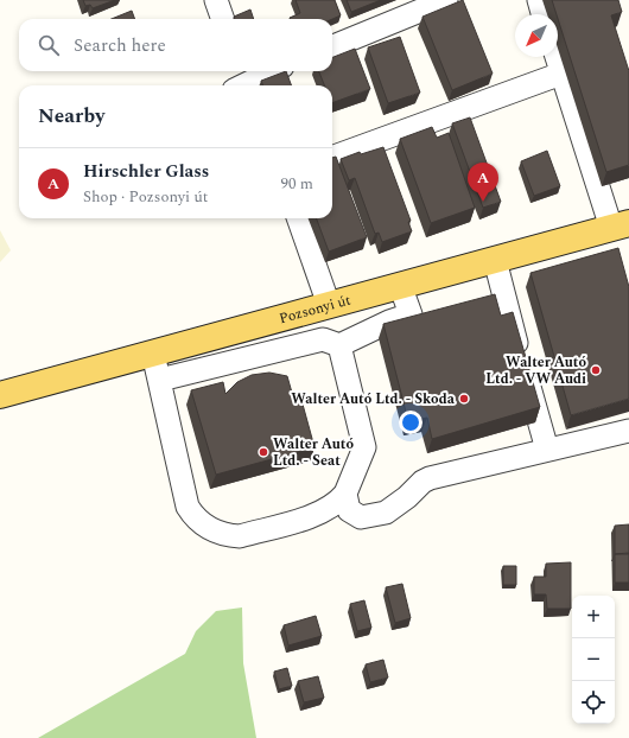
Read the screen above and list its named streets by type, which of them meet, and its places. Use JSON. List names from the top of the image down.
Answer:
{
  "streets": {
    "main road": ["Pozsonyi út"]
  },
  "places": ["Walter Autó Ltd. - VW Audi", "Walter Autó Ltd. - Skoda", "Walter Autó Ltd. - Seat"],
  "north": "bottom left",
  "page": {
    "search": "Search here",
    "heading": "Nearby",
    "list": [
      {
        "mark": "A",
        "name": "Hirschler Glass",
        "note": "Shop · Pozsonyi út",
        "value": "90 m"
      }
    ],
    "pins": "A",
    "map_buttons": ["+", "−"]
  }
}
